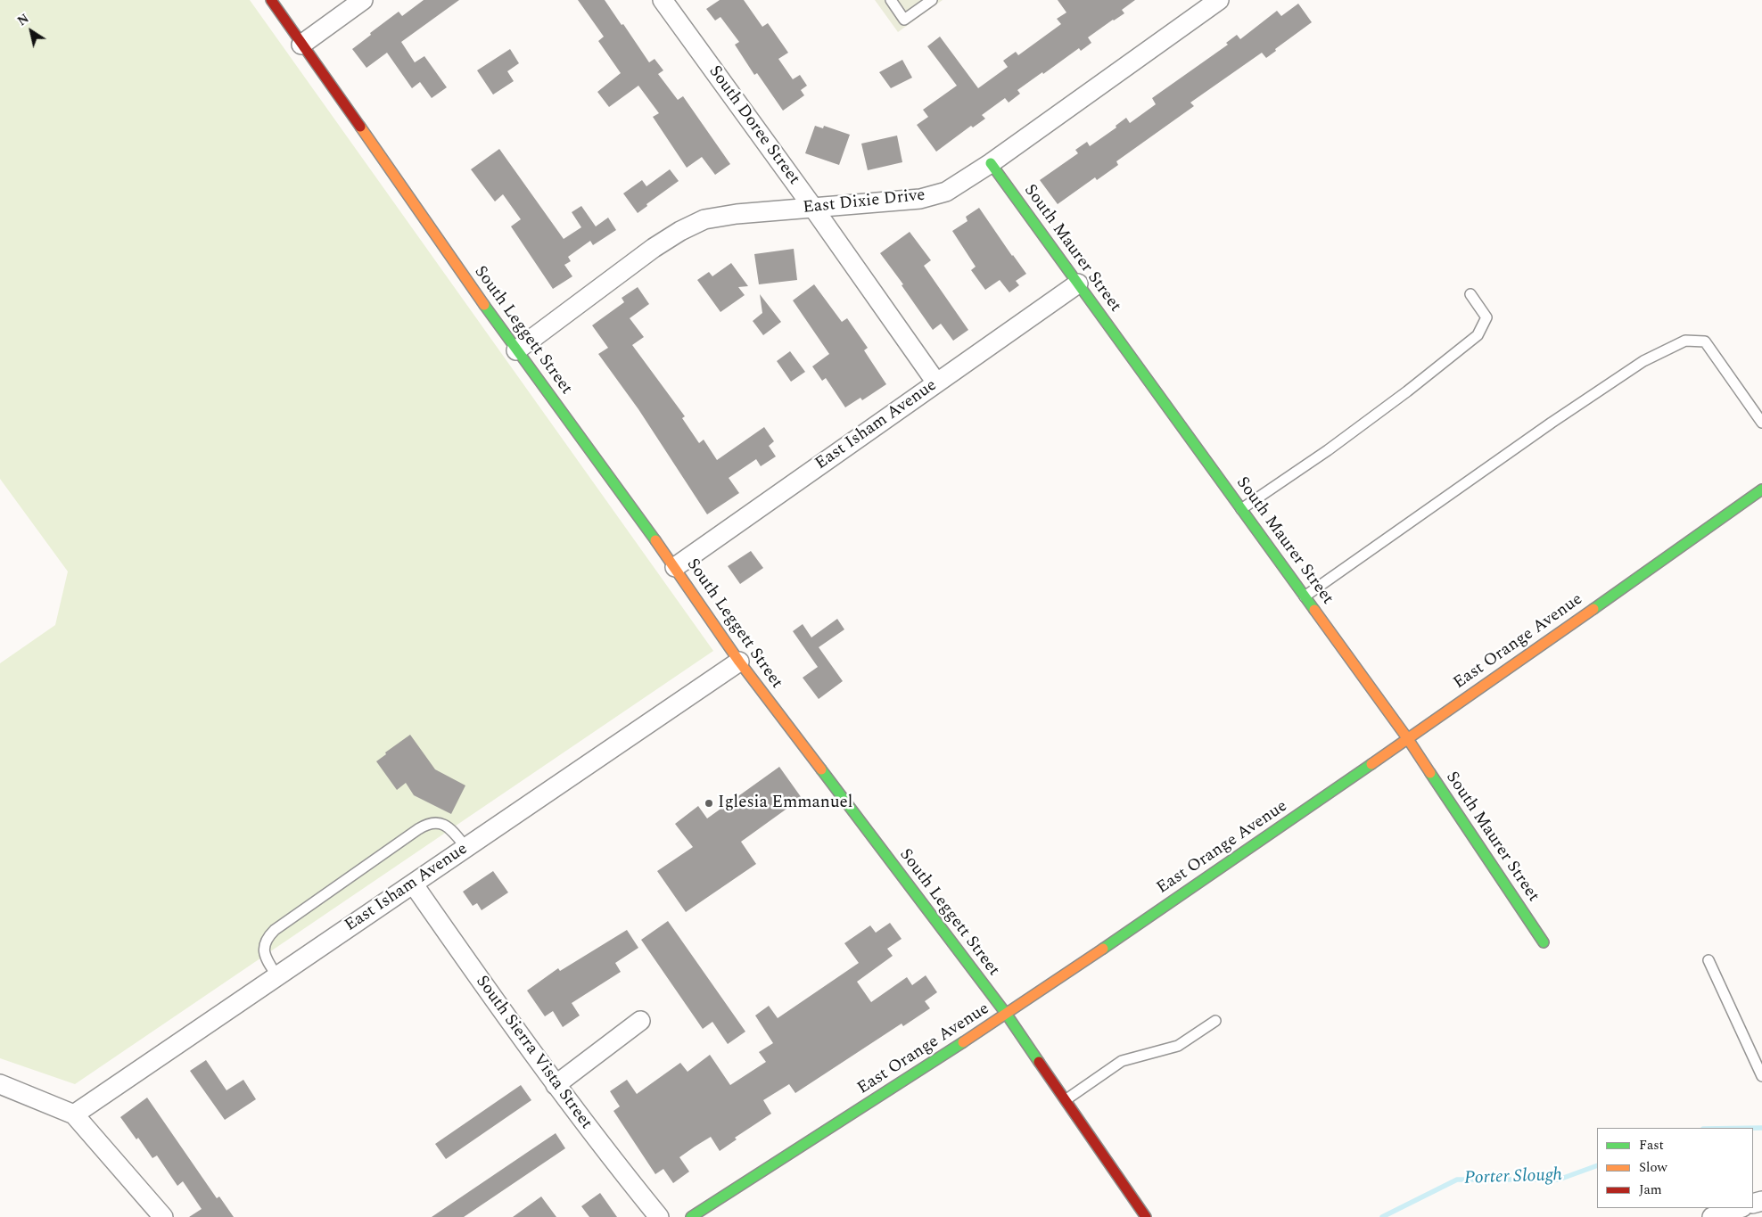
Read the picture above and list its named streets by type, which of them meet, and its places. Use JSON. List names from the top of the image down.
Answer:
{
  "streets": {
    "street": [
      "South Doree Street",
      "East Dixie Drive",
      "South Maurer Street",
      "South Leggett Street",
      "East Isham Avenue",
      "East Orange Avenue",
      "South Sierra Vista Street"
    ]
  },
  "crossings": [
    ["South Doree Street", "East Dixie Drive"],
    ["South Doree Street", "East Isham Avenue"],
    ["East Dixie Drive", "South Maurer Street"],
    ["East Dixie Drive", "South Leggett Street"],
    ["South Maurer Street", "East Isham Avenue"],
    ["South Maurer Street", "East Orange Avenue"],
    ["South Leggett Street", "East Isham Avenue"],
    ["South Leggett Street", "East Orange Avenue"],
    ["East Isham Avenue", "South Sierra Vista Street"]
  ],
  "water": ["Porter Slough"],
  "places": ["Iglesia Emmanuel"],
  "legend": ["Fast", "Slow", "Jam"],
  "north": "top left"
}
